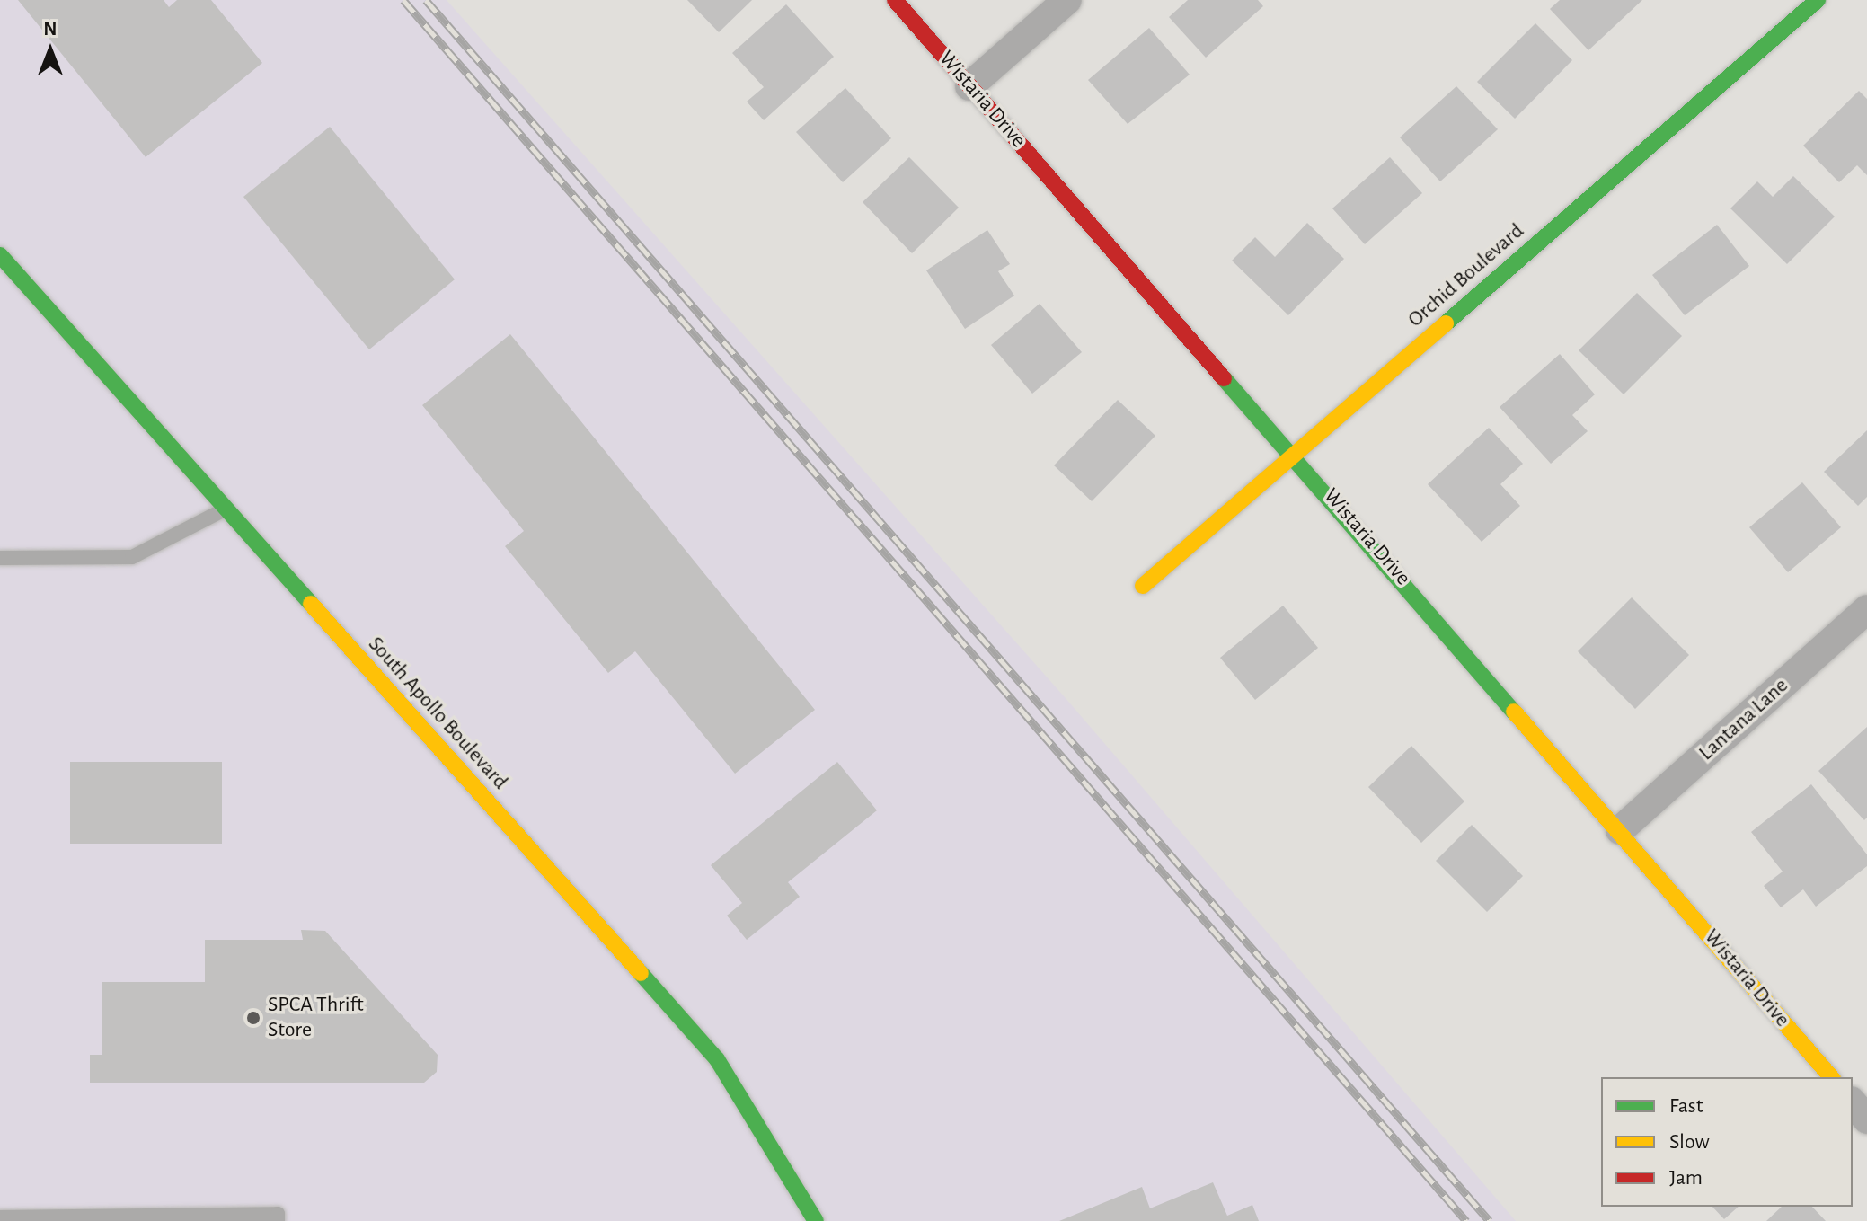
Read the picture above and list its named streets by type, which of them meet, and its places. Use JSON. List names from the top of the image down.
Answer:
{
  "streets": {
    "street": [
      "Wistaria Drive",
      "Orchid Boulevard",
      "South Apollo Boulevard",
      "Lantana Lane"
    ]
  },
  "crossings": [
    ["Wistaria Drive", "Orchid Boulevard"],
    ["Wistaria Drive", "Lantana Lane"]
  ],
  "places": ["SPCA Thrift Store"],
  "legend": ["Fast", "Slow", "Jam"],
  "north": "top"
}
